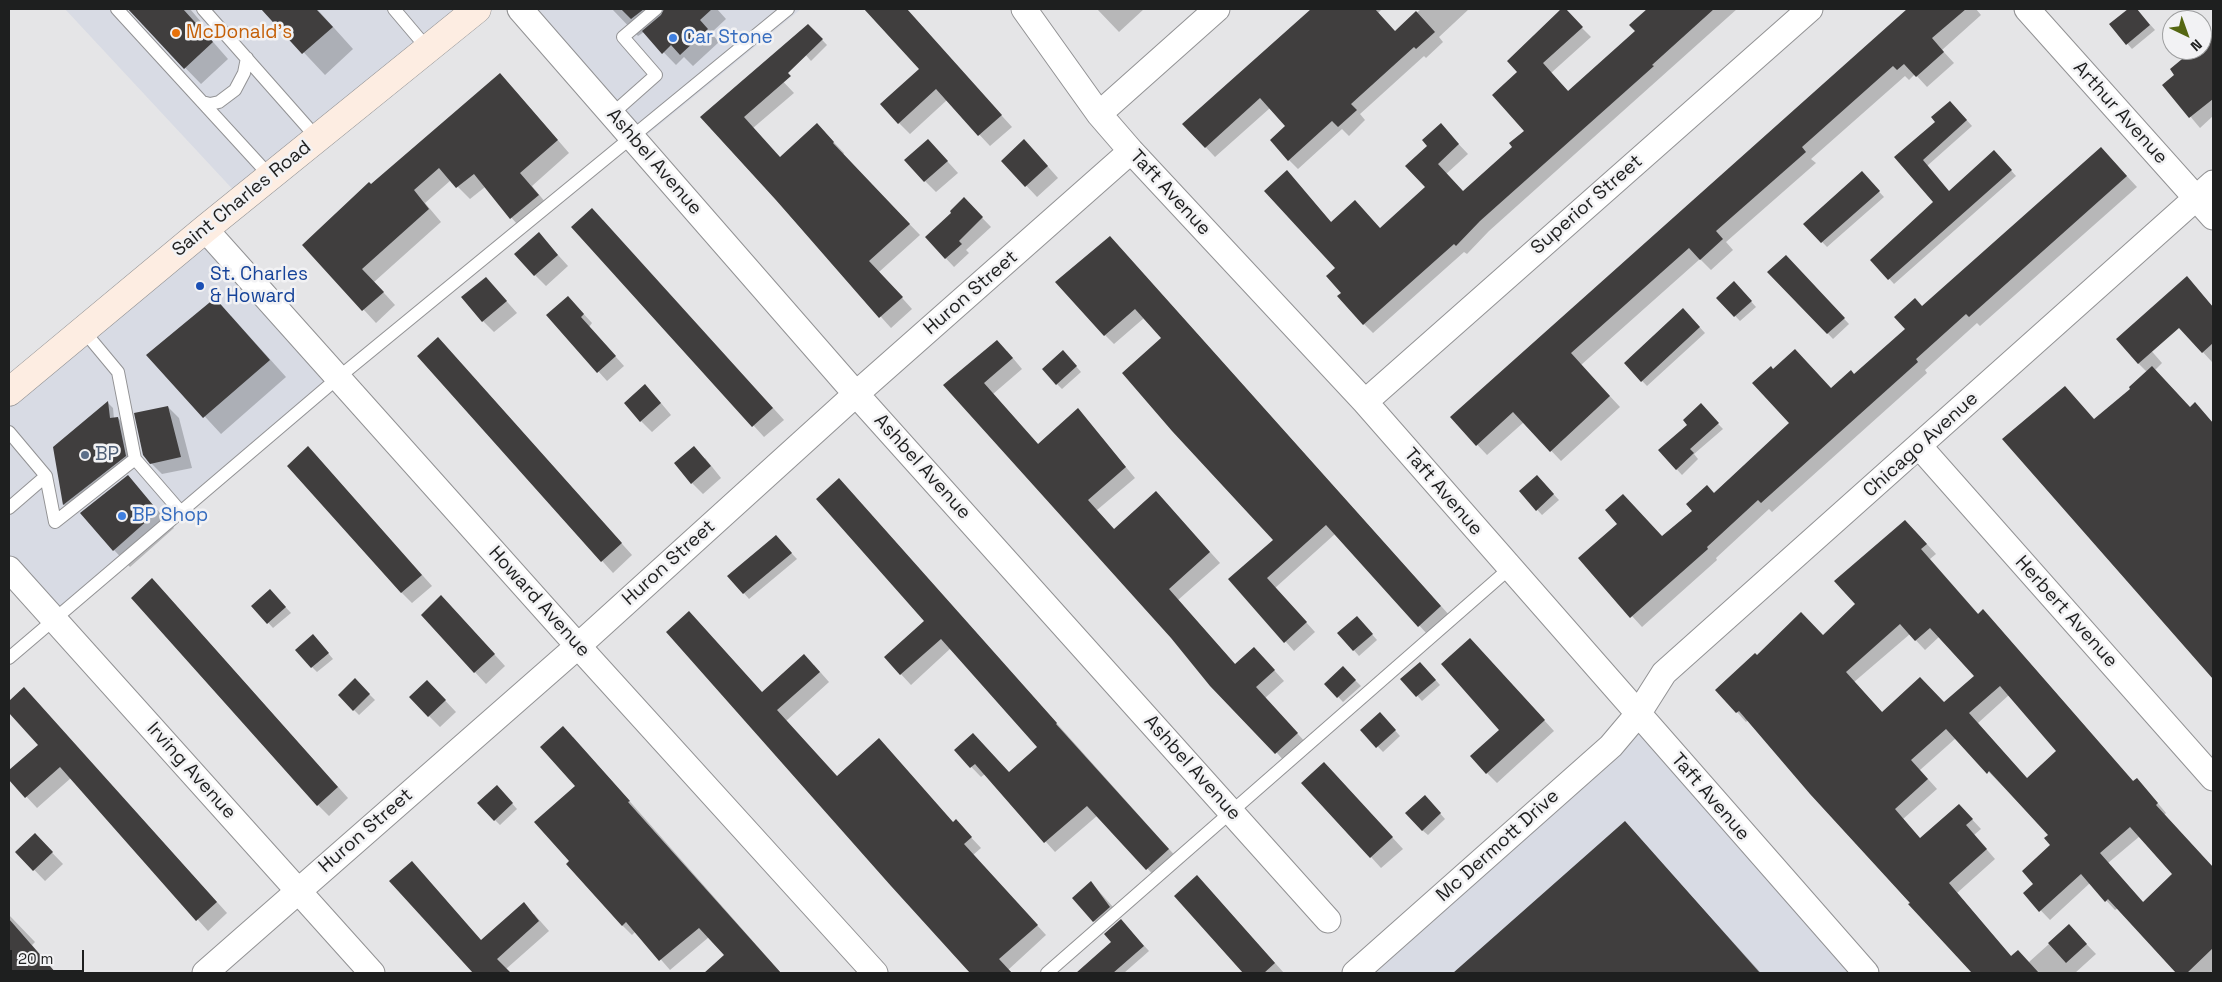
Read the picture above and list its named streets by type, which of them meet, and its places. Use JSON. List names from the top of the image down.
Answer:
{
  "streets": {
    "main road": ["Saint Charles Road"],
    "street": [
      "Arthur Avenue",
      "Ashbel Avenue",
      "Taft Avenue",
      "Superior Street",
      "Huron Street",
      "Chicago Avenue",
      "Howard Avenue",
      "Herbert Avenue",
      "Irving Avenue",
      "Mc Dermott Drive"
    ]
  },
  "crossings": [
    ["Arthur Avenue", "Chicago Avenue"],
    ["Ashbel Avenue", "Huron Street"],
    ["Taft Avenue", "Superior Street"],
    ["Taft Avenue", "Huron Street"],
    ["Taft Avenue", "Chicago Avenue"],
    ["Taft Avenue", "Mc Dermott Drive"],
    ["Saint Charles Road", "Howard Avenue"],
    ["Huron Street", "Howard Avenue"],
    ["Huron Street", "Irving Avenue"],
    ["Chicago Avenue", "Herbert Avenue"],
    ["Chicago Avenue", "Mc Dermott Drive"]
  ],
  "places": [
    "McDonald's",
    "Car Stone",
    "St. Charles & Howard",
    "BP",
    "BP Shop"
  ],
  "scale_bar": "20 m",
  "north": "bottom right"
}
